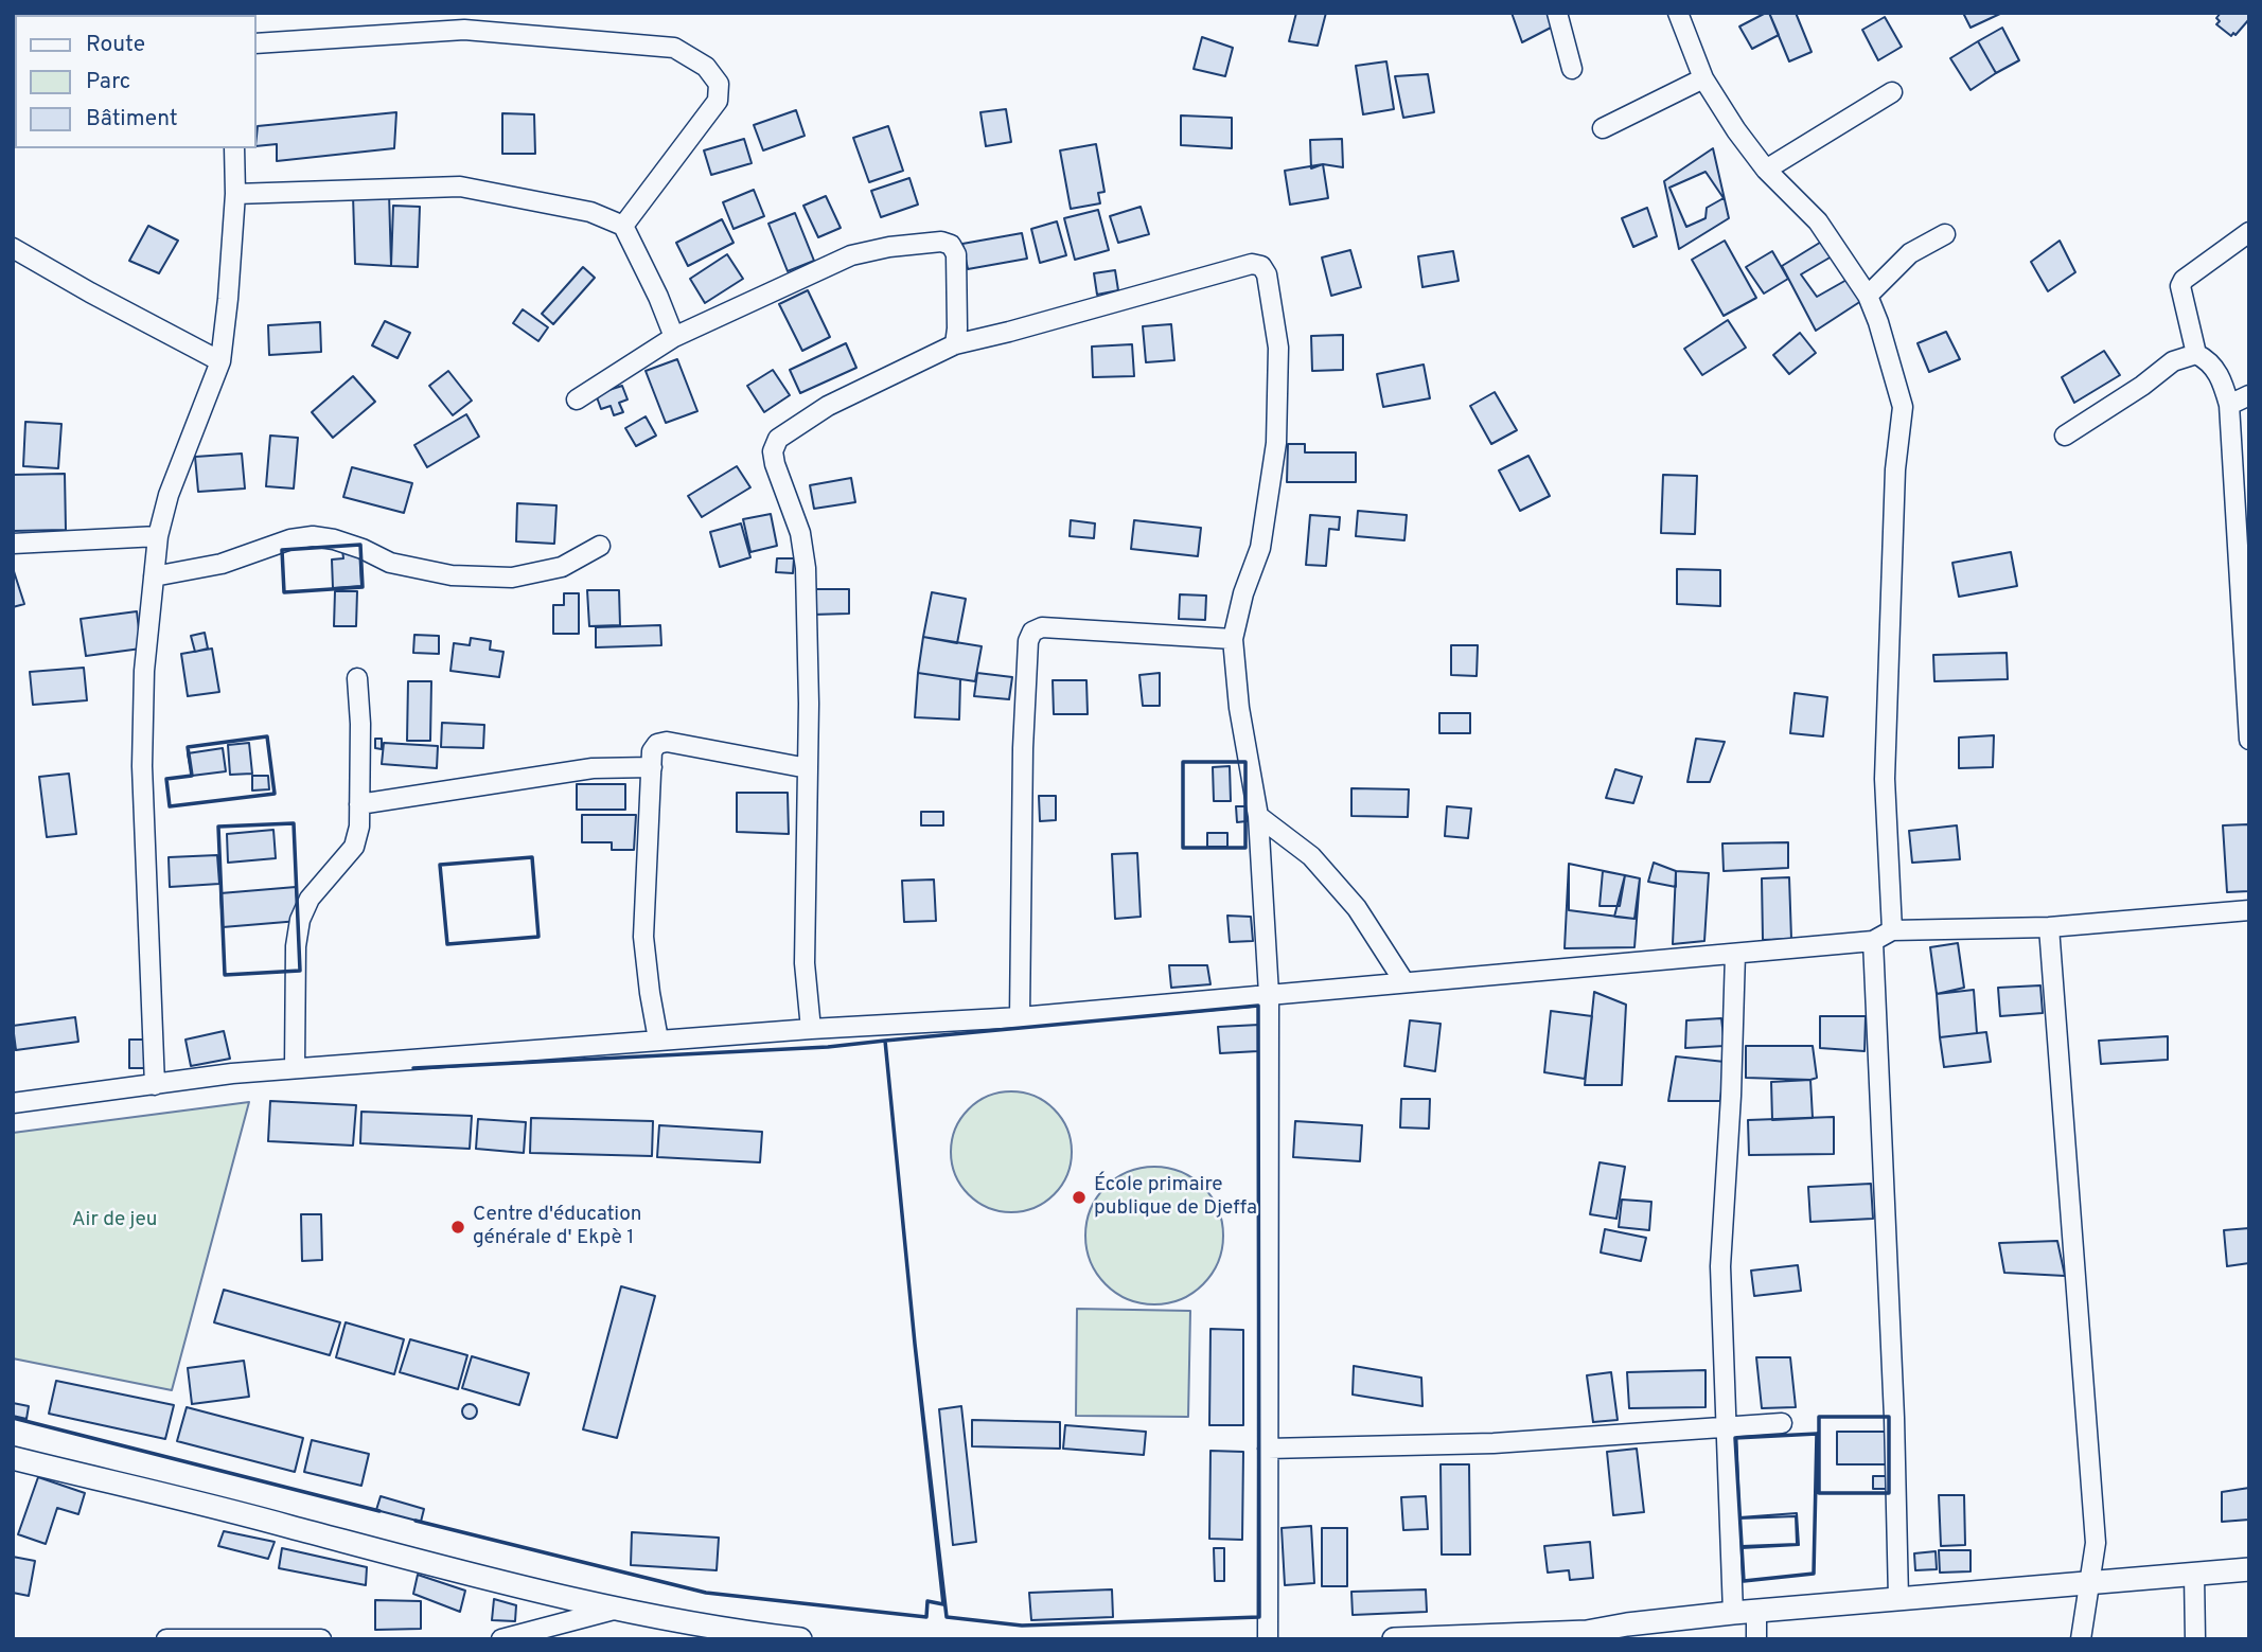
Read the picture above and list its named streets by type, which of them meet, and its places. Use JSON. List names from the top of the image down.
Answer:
{
  "parks": ["Air de jeu"],
  "places": ["École primaire publique de Djeffa", "Centre d'éducation générale d' Ekpè 1"],
  "legend": ["Route", "Parc", "Bâtiment"]
}
